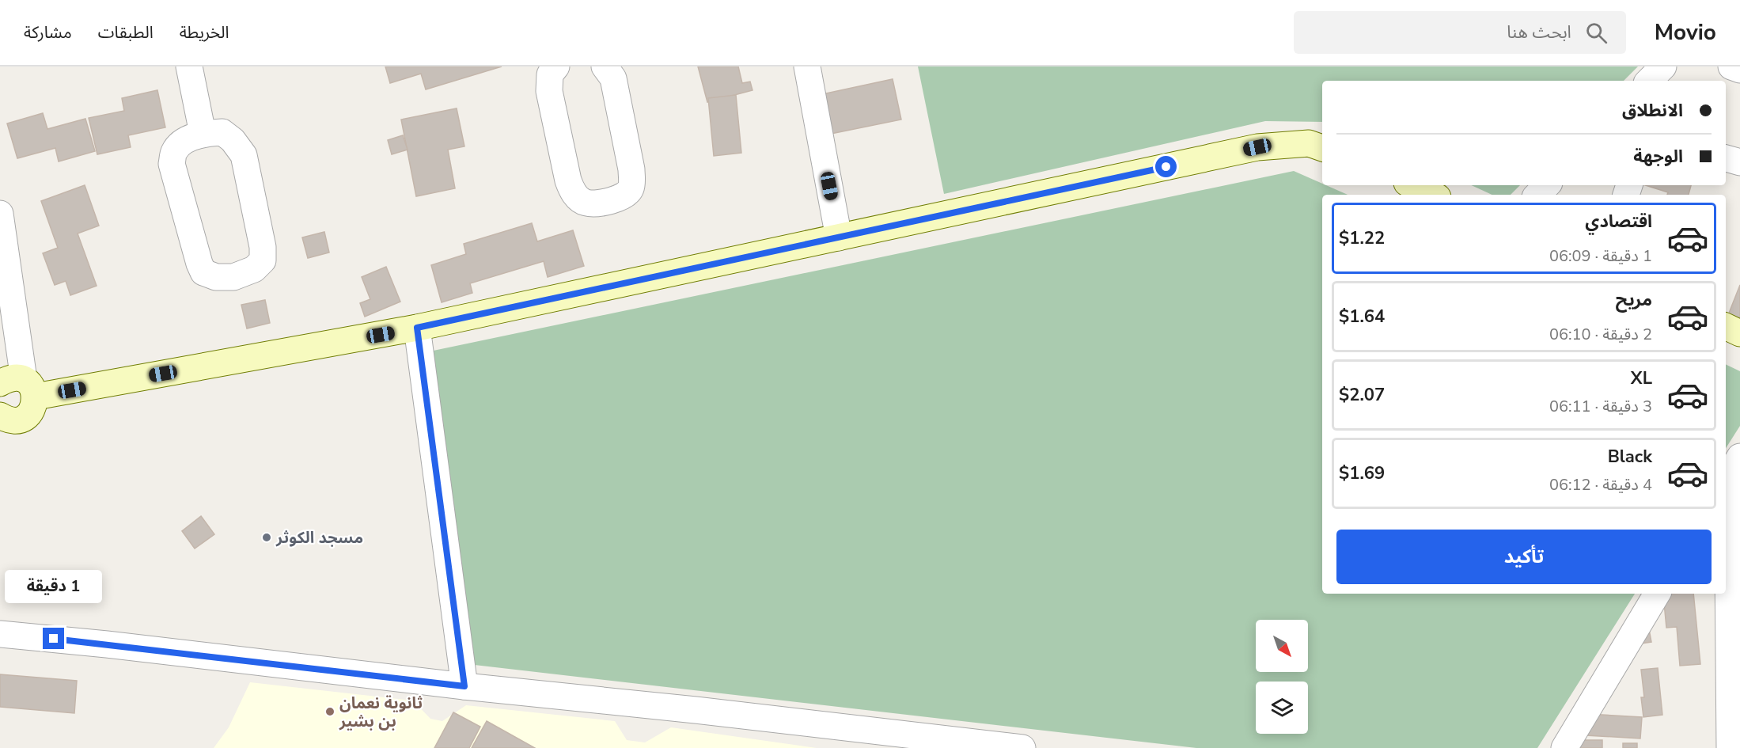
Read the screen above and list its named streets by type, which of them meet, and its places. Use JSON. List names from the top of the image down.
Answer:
{
  "places": ["مسجد الكوثر", "ثانوية نعمان بن بشير"],
  "north": "bottom right",
  "page": {
    "header": "Movio",
    "search": "ابحث هنا",
    "nav": ["الخريطة", "الطبقات", "مشاركة"],
    "banner": ["الانطلاق", "الوجهة"],
    "list": [
      {
        "name": "اقتصادي",
        "note": "1 دقيقة · 06:09",
        "value": "$1.22"
      },
      {
        "name": "مريح",
        "note": "2 دقيقة · 06:10",
        "value": "$1.64"
      },
      {
        "name": "XL",
        "note": "3 دقيقة · 06:11",
        "value": "$2.07"
      },
      {
        "name": "Black",
        "note": "4 دقيقة · 06:12",
        "value": "$1.69"
      }
    ],
    "buttons": "تأكيد",
    "bubble": "1 دقيقة"
  }
}
